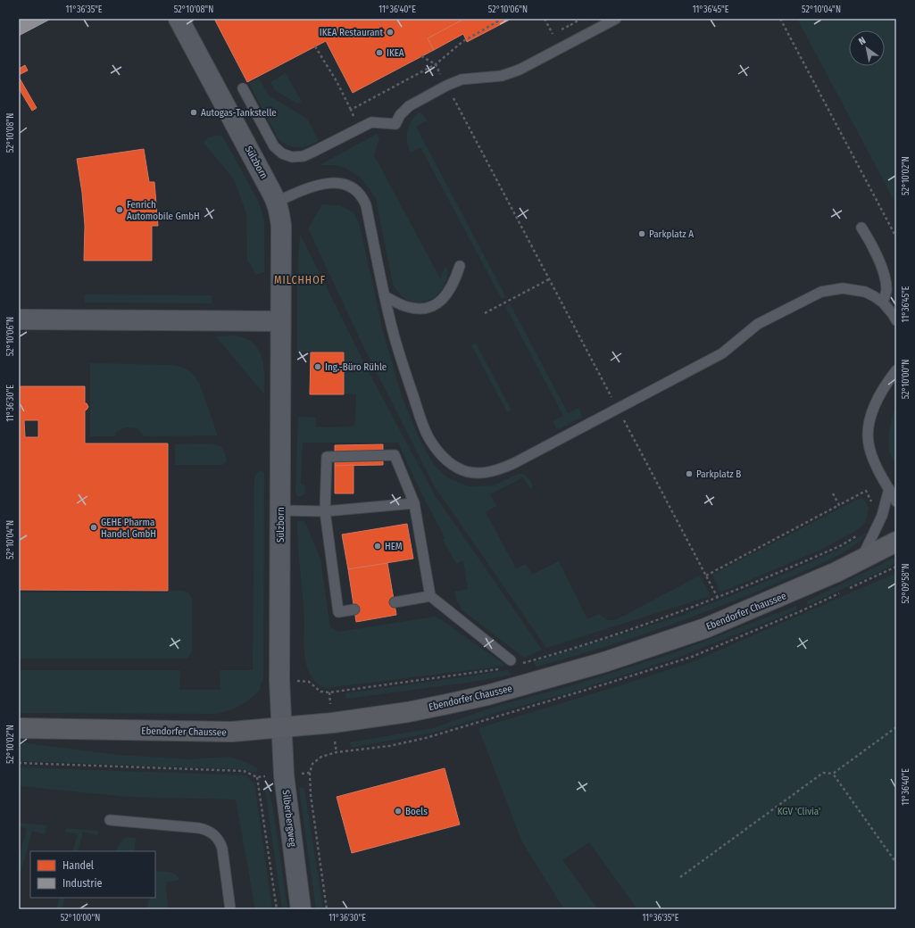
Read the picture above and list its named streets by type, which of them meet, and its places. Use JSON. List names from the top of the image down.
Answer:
{
  "streets": {
    "main road": ["Ebendorfer Chaussee"],
    "street": ["Sülzborn", "Silberbergweg"]
  },
  "crossings": [
    ["Sülzborn", "Ebendorfer Chaussee"],
    ["Sülzborn", "Silberbergweg"],
    ["Ebendorfer Chaussee", "Silberbergweg"]
  ],
  "districts": ["MILCHHOF"],
  "parks": ["KGV 'Clivia'"],
  "places": [
    "IKEA Restaurant",
    "IKEA",
    "Autogas-Tankstelle",
    "Fenrich Automobile GmbH",
    "Parkplatz A",
    "Ing.-Büro Rühle",
    "Parkplatz B",
    "GEHE Pharma Handel GmbH",
    "HEM",
    "Boels"
  ],
  "legend": ["Handel", "Industrie"],
  "north": "top left",
  "coordinates": [
    "11°36'35\"E",
    "52°10'08\"N",
    "11°36'40\"E",
    "52°10'06\"N",
    "11°36'45\"E",
    "52°10'04\"N",
    "52°10'02\"N",
    "52°10'00\"N",
    "11°36'30\"E",
    "52°09'58\"N"
  ]
}
